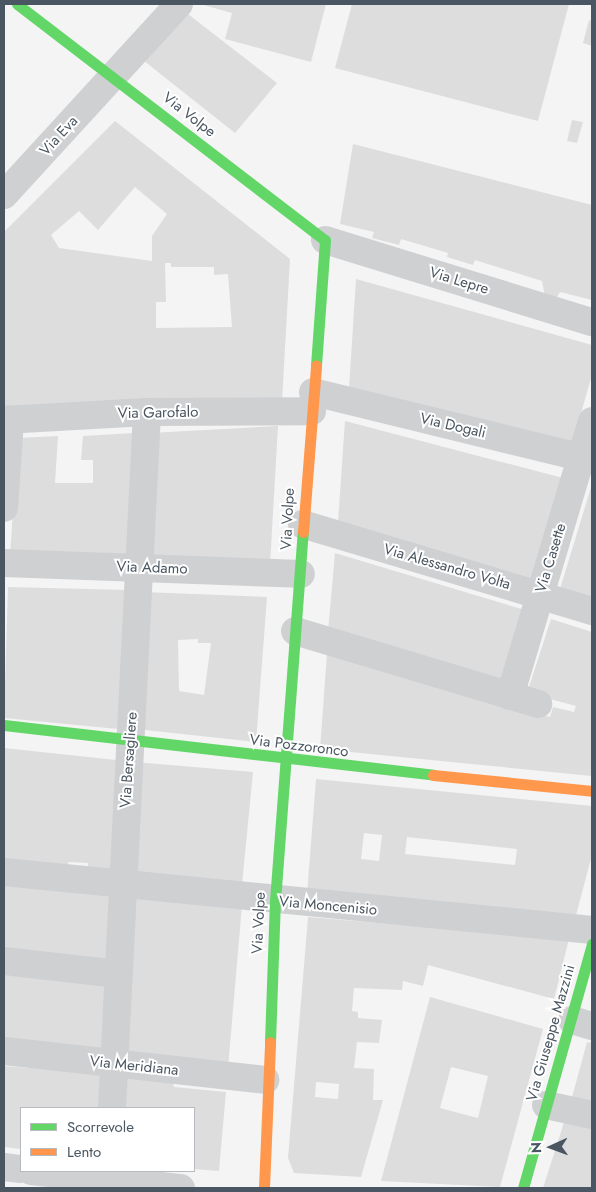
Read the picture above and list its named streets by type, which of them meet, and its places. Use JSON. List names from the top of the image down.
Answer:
{
  "streets": {
    "main road": ["Via Volpe", "Via Pozzoronco", "Via Giuseppe Mazzini"],
    "street": [
      "Via Eva",
      "Via Lepre",
      "Via Garofalo",
      "Via Dogali",
      "Via Casette",
      "Via Alessandro Volta",
      "Via Adamo",
      "Via Bersagliere",
      "Via Moncenisio",
      "Via Meridiana"
    ]
  },
  "crossings": [
    ["Via Volpe", "Via Eva"],
    ["Via Volpe", "Via Lepre"],
    ["Via Volpe", "Via Garofalo"],
    ["Via Volpe", "Via Dogali"],
    ["Via Volpe", "Via Alessandro Volta"],
    ["Via Volpe", "Via Adamo"],
    ["Via Volpe", "Via Pozzoronco"],
    ["Via Volpe", "Via Moncenisio"],
    ["Via Volpe", "Via Meridiana"],
    ["Via Garofalo", "Via Dogali"],
    ["Via Garofalo", "Via Bersagliere"],
    ["Via Dogali", "Via Casette"],
    ["Via Casette", "Via Alessandro Volta"],
    ["Via Adamo", "Via Bersagliere"],
    ["Via Pozzoronco", "Via Bersagliere"],
    ["Via Bersagliere", "Via Moncenisio"],
    ["Via Bersagliere", "Via Meridiana"]
  ],
  "legend": ["Scorrevole", "Lento"],
  "north": "left"
}
